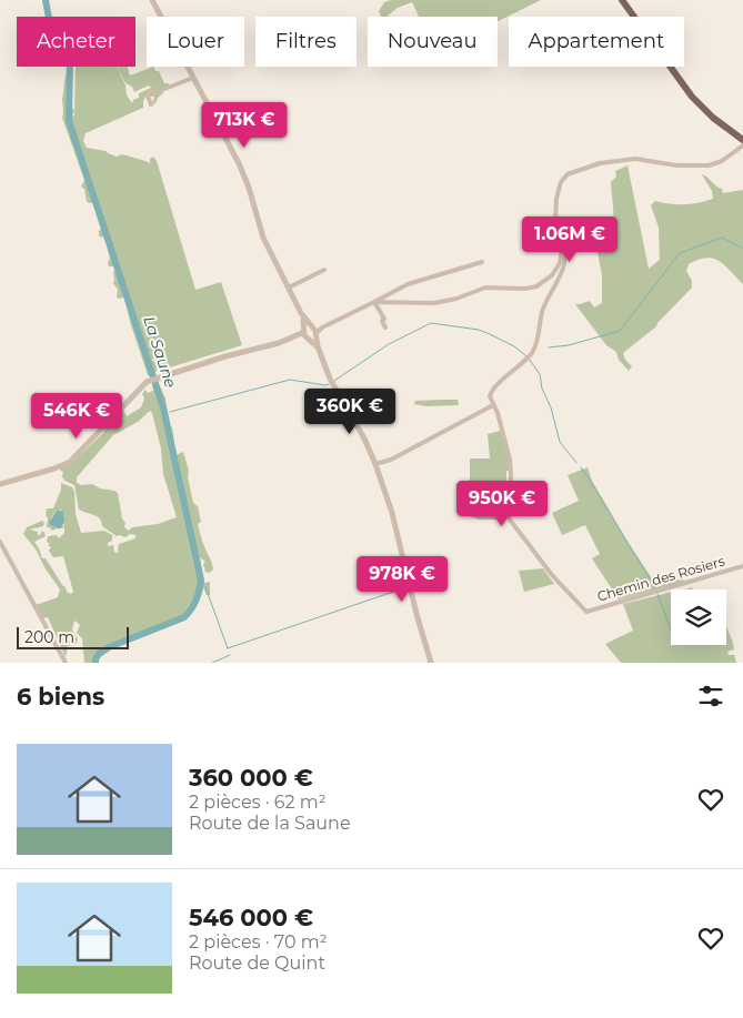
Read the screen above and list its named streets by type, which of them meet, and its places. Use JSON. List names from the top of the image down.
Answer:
{
  "streets": {
    "street": ["Chemin des Rosiers"]
  },
  "water": ["La Saune"],
  "scale_bar": "200 m",
  "page": {
    "chip": [
      "Acheter",
      "Louer",
      "Filtres",
      "Nouveau",
      "Appartement"
    ],
    "price": [
      "713K €",
      "1.06M €",
      "360K €",
      "546K €",
      "950K €",
      "978K €"
    ],
    "scale": "200 m",
    "heading": "6 biens",
    "list": [
      {
        "name": "360 000 €",
        "note": "2 pièces · 62 m² · Route de la Saune"
      },
      {
        "name": "546 000 €",
        "note": "2 pièces · 70 m² · Route de Quint"
      }
    ]
  }
}
